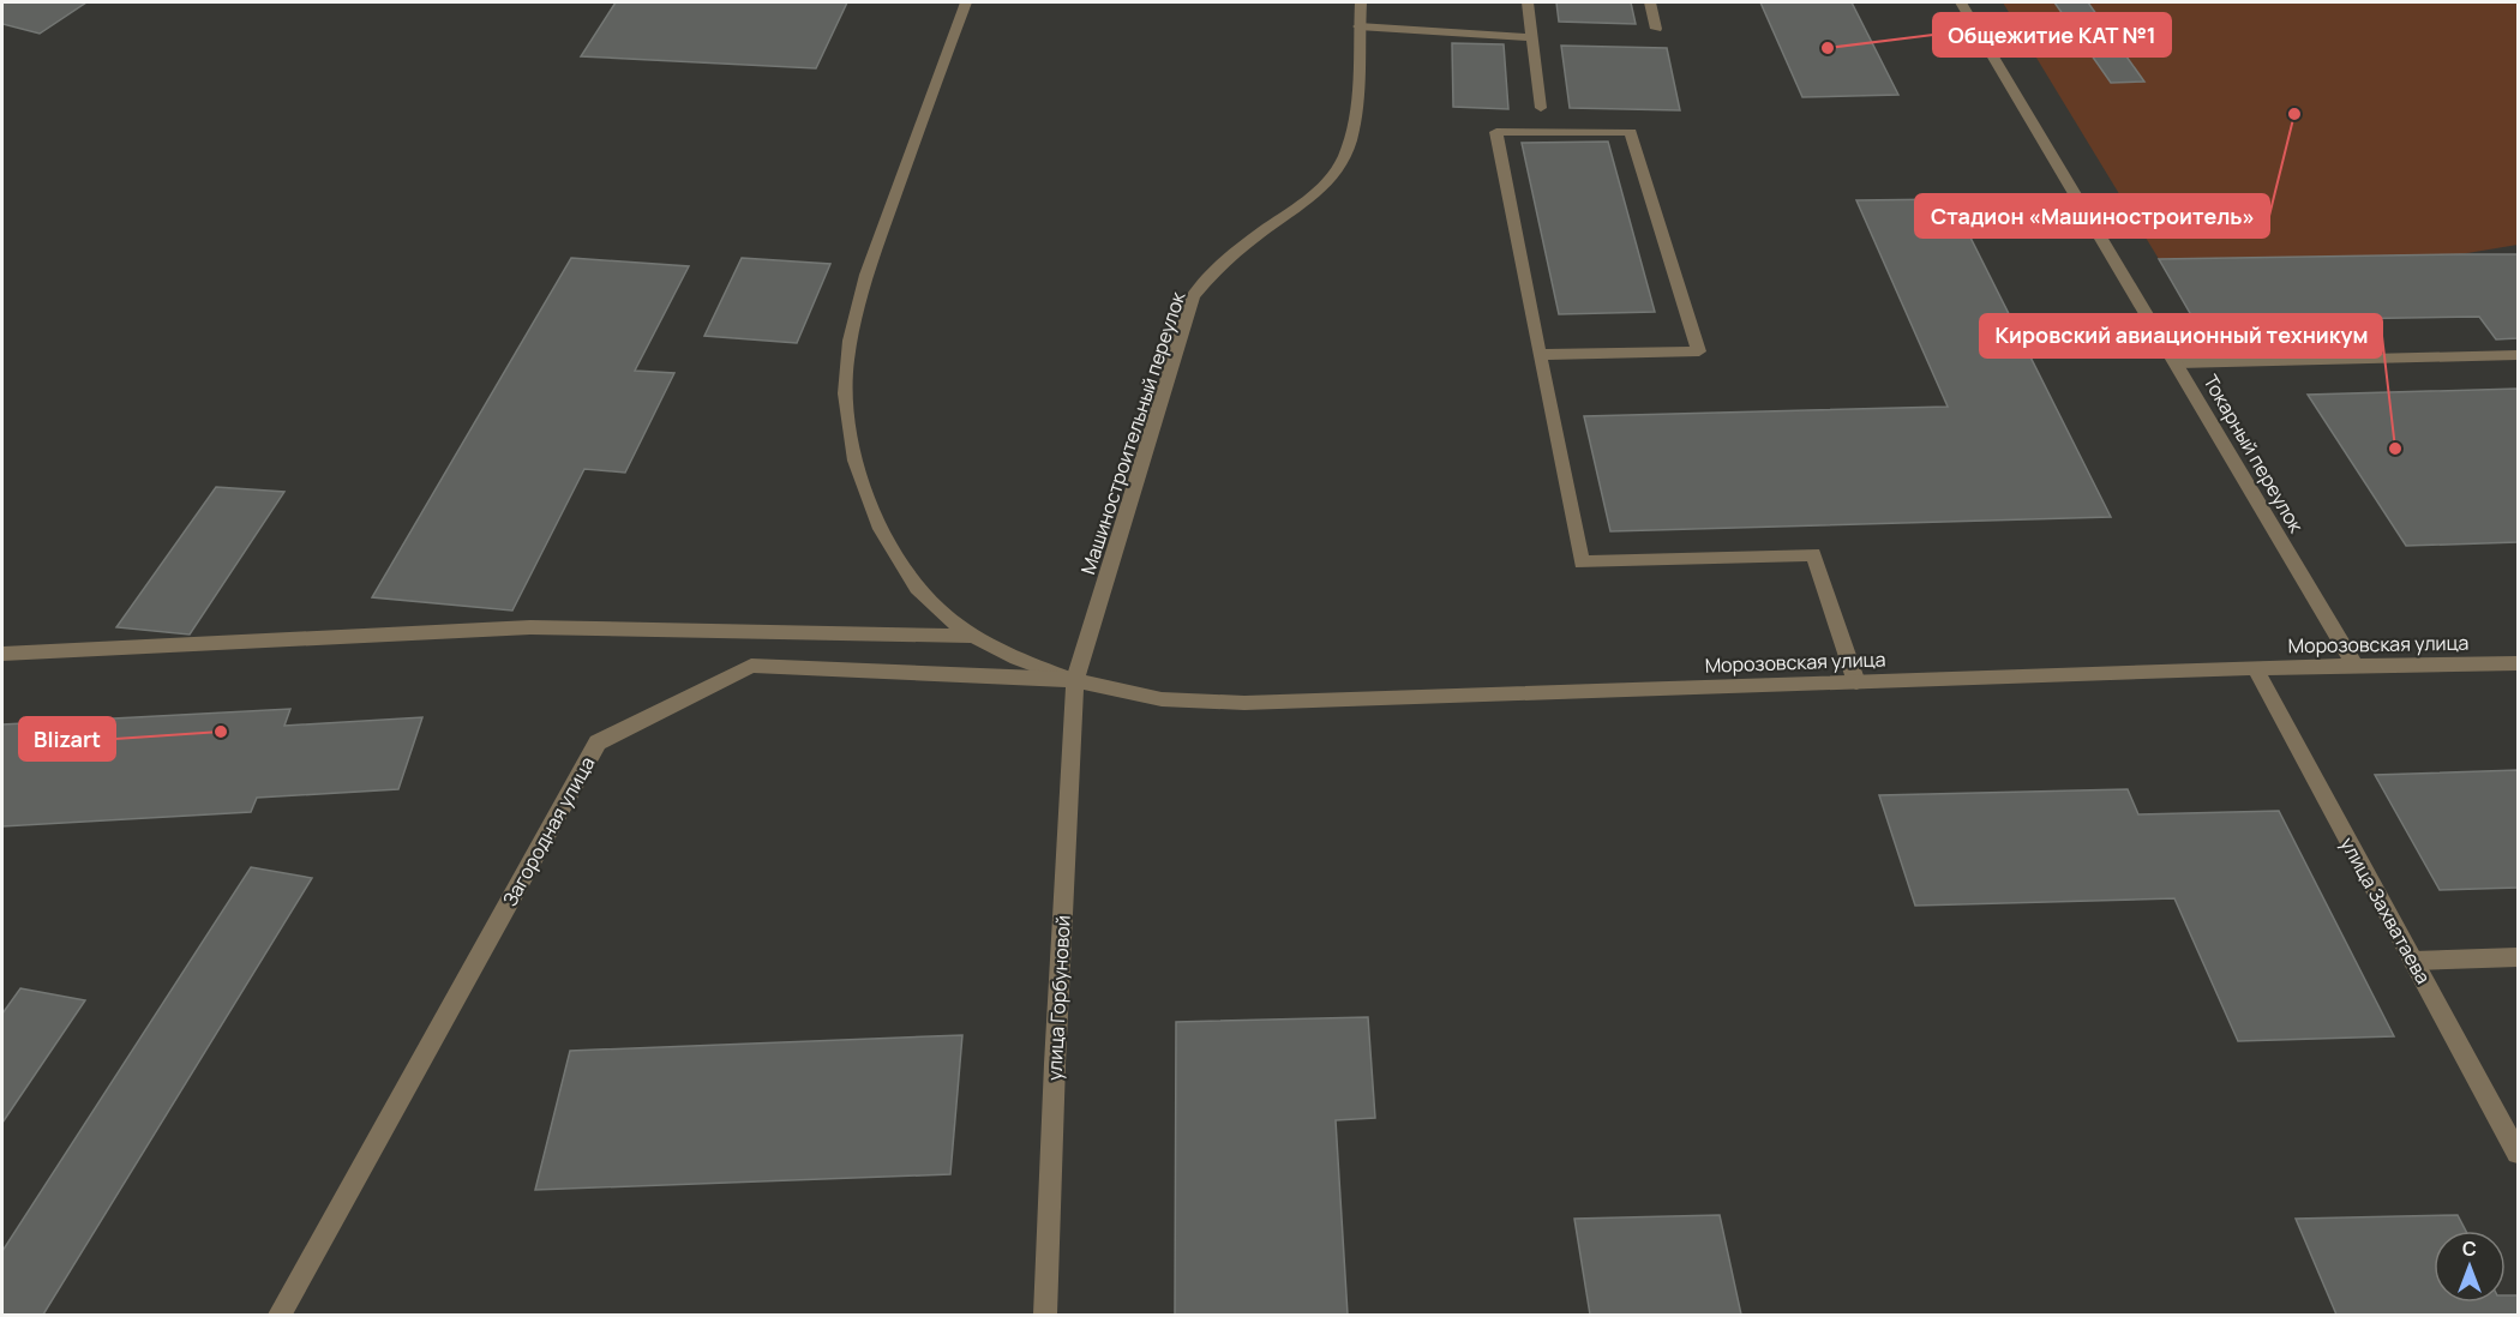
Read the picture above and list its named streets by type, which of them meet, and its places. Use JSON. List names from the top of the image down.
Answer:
{
  "streets": {
    "street": [
      "Машиностроительный переулок",
      "Токарный переулок",
      "Морозовская улица",
      "Загородная улица",
      "улица Захватаева",
      "улица Горбуновой"
    ]
  },
  "crossings": [
    ["Машиностроительный переулок", "Морозовская улица"],
    ["Машиностроительный переулок", "Загородная улица"],
    ["Машиностроительный переулок", "улица Горбуновой"],
    ["Токарный переулок", "Морозовская улица"],
    ["Морозовская улица", "Загородная улица"],
    ["Морозовская улица", "улица Захватаева"],
    ["Морозовская улица", "улица Горбуновой"],
    ["Загородная улица", "улица Горбуновой"]
  ],
  "places": [
    "Общежитие КАТ №1",
    "Стадион «Машиностроитель»",
    "Кировский авиационный техникум",
    "Blizart"
  ],
  "north": "top"
}
